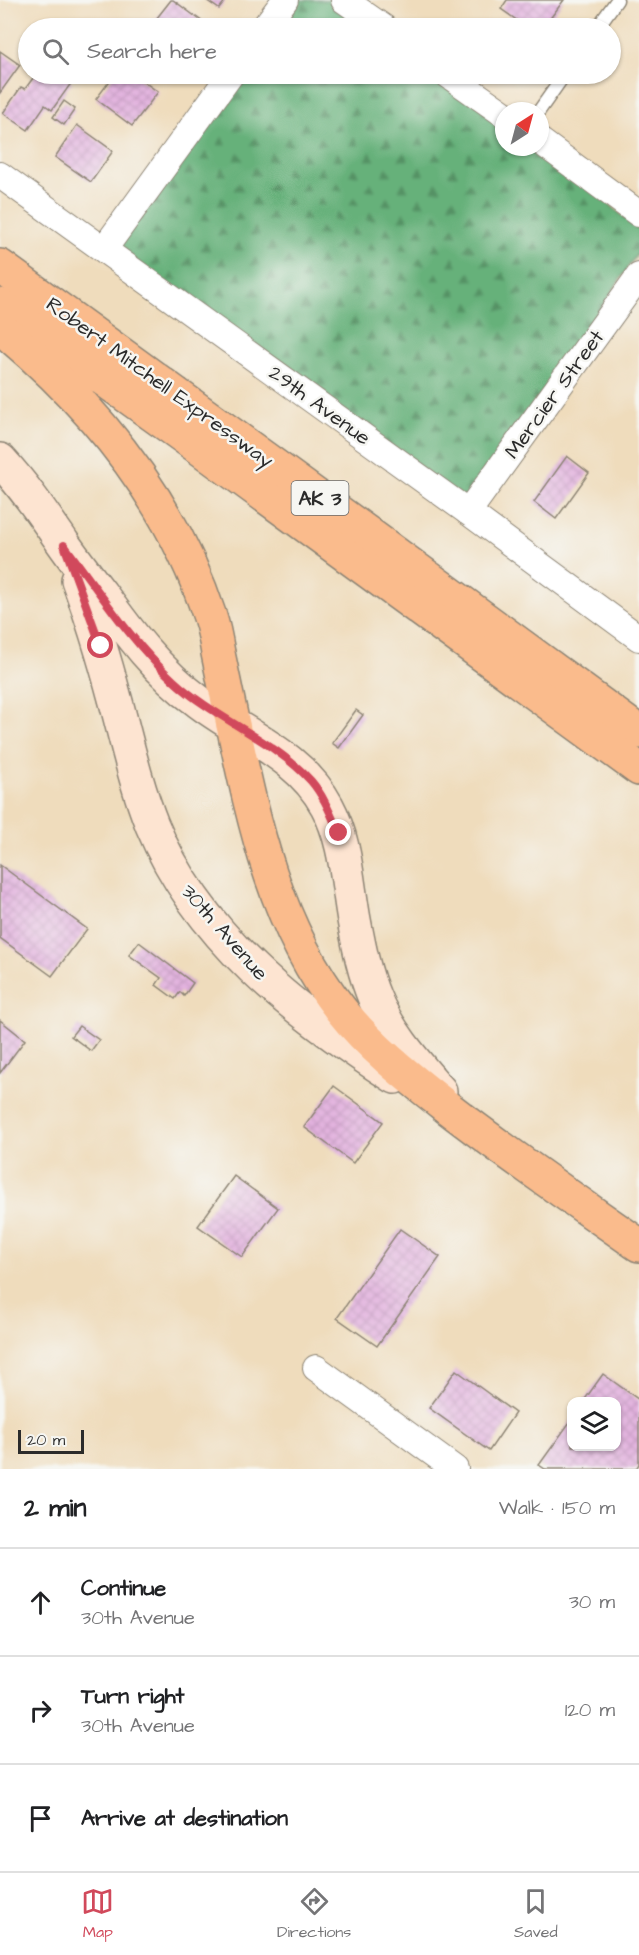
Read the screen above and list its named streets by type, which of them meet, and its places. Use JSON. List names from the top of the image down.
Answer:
{
  "streets": {
    "main road": ["Robert Mitchell Expressway", "AK 3", "30th Avenue"],
    "street": ["Mercier Street", "29th Avenue"]
  },
  "crossings": [
    ["Mercier Street", "29th Avenue"]
  ],
  "scale_bar": "20 m",
  "north": "top right",
  "page": {
    "search": "Search here",
    "scale": "20 m",
    "heading": ["2 min", "Walk · 150 m"],
    "list": [
      ["Continue", "30th Avenue", "30 m"],
      ["Turn right", "30th Avenue", "120 m"],
      "Arrive at destination"
    ],
    "nav": ["Map", "Directions", "Saved"]
  }
}
